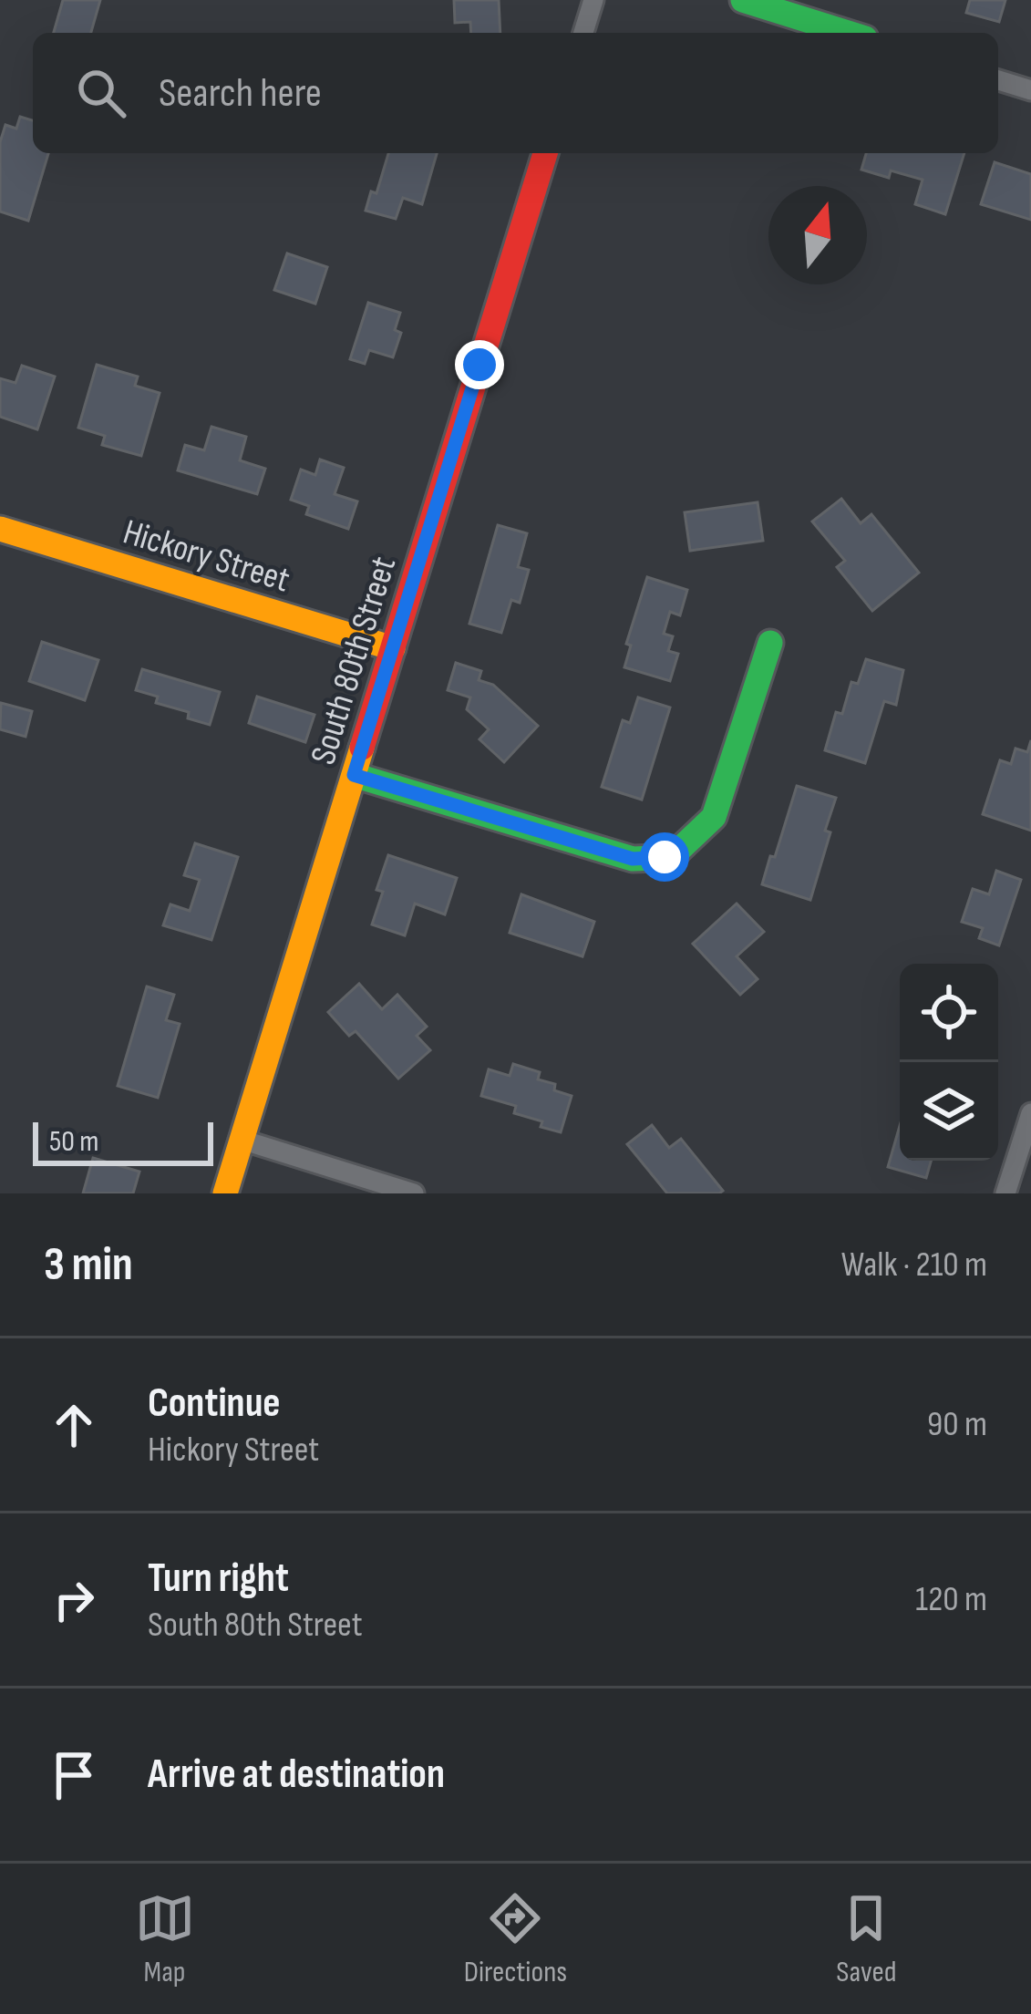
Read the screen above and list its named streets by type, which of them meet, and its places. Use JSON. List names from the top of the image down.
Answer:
{
  "streets": {
    "street": ["Hickory Street", "South 80th Street"]
  },
  "crossings": [
    ["Hickory Street", "South 80th Street"]
  ],
  "scale_bar": "50 m",
  "north": "top",
  "page": {
    "search": "Search here",
    "scale": "50 m",
    "heading": ["3 min", "Walk · 210 m"],
    "list": [
      ["Continue", "Hickory Street", "90 m"],
      ["Turn right", "South 80th Street", "120 m"],
      "Arrive at destination"
    ],
    "nav": ["Map", "Directions", "Saved"]
  }
}
